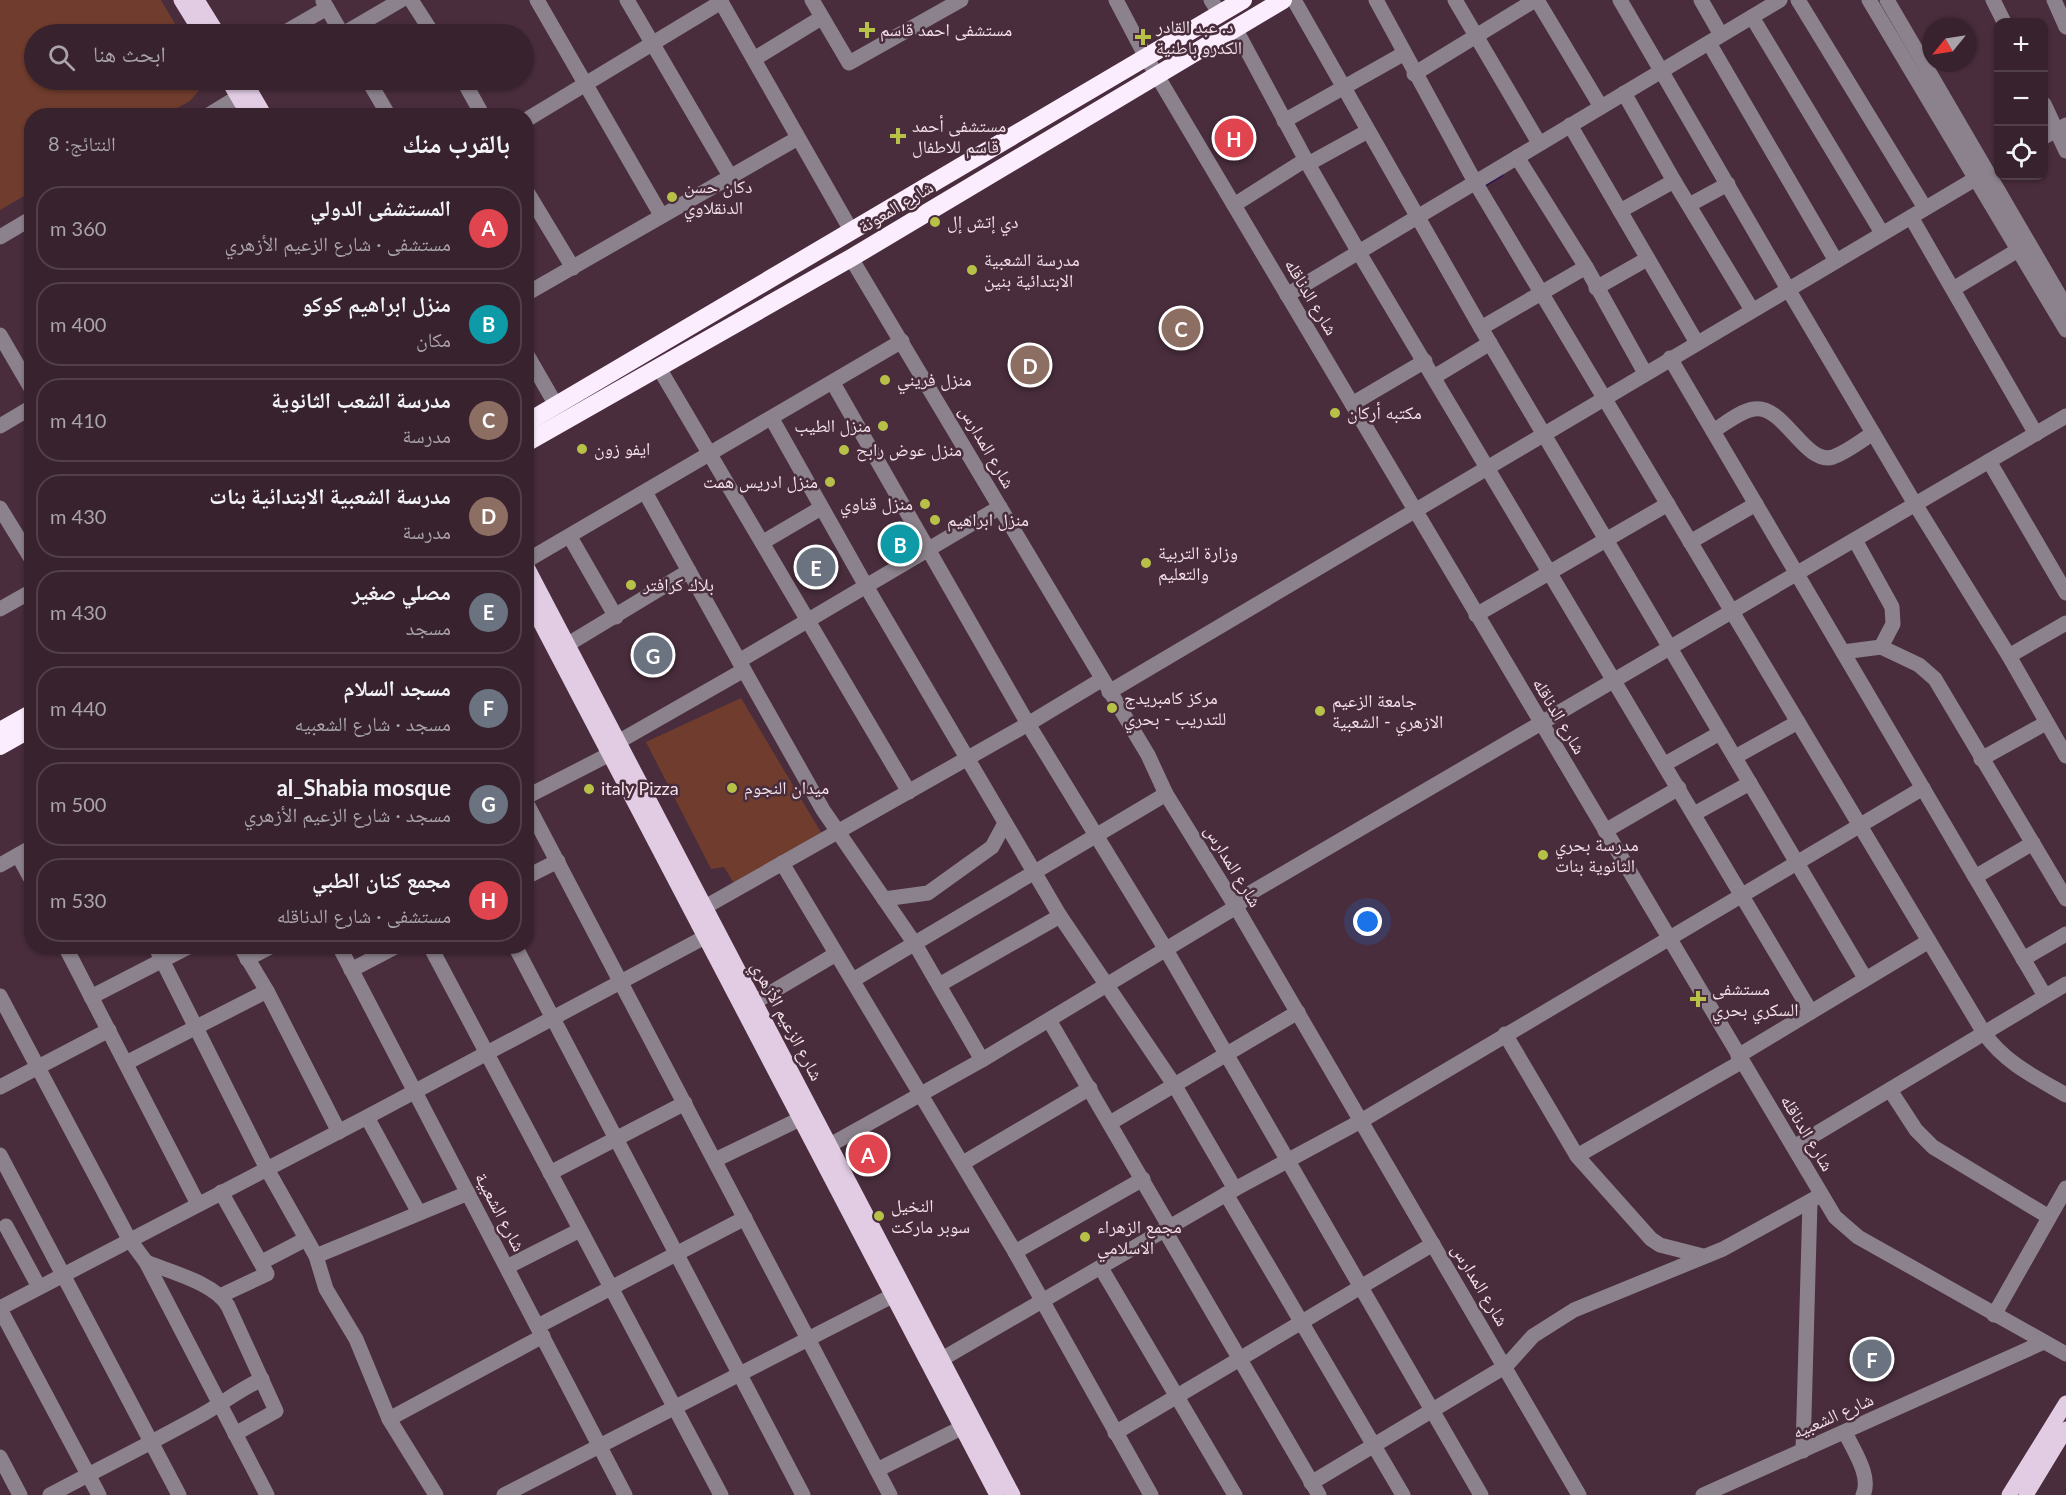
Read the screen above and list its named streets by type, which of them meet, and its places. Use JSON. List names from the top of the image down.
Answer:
{
  "streets": {
    "highway": ["شارع المعونة"],
    "main road": ["شارع الزعيم الأزهري"],
    "street": [
      "شارع الدناقله",
      "شارع المدارس",
      "شارع الشعبية",
      "شارع الشعبيه"
    ]
  },
  "crossings": [
    ["شارع المعونة", "شارع الدناقله"],
    ["شارع المعونة", "شارع المدارس"],
    ["شارع الدناقله", "شارع الشعبيه"]
  ],
  "places": {
    "health": [
      "مستشفى احمد قاسم",
      "د. عبد القادر الكدرو باطنية",
      "مستشفى أحمد قاسم للاطفال",
      "مستشفى السكري بحري"
    ],
    "other": [
      "دكان حسن الدنقلاوي",
      "دي إتش إل",
      "مدرسة الشعبية الابتدائية بنين",
      "منزل فريني",
      "مكتبه أركان",
      "منزل الطيب",
      "ايفو زون",
      "منزل عوض رابح",
      "منزل ادريس همت",
      "منزل قناوي",
      "منزل ابراهيم",
      "وزارة التربية والتعليم",
      "بلاك كرافتر",
      "مركز كامبريدج للتدريب - بحري",
      "جامعة الزعيم الازهري - الشعبية",
      "ميدان النجوم",
      "italy Pizza",
      "مدرسة بحري الثانوية بنات",
      "النخيل سوبر ماركت",
      "مجمع الزهراء الاسلامي"
    ]
  },
  "north": "bottom left",
  "page": {
    "map_buttons": ["+", "−"],
    "search": "ابحث هنا",
    "heading": ["بالقرب منك", "النتائج: 8"],
    "pins": [
      "H",
      "C",
      "D",
      "B",
      "E",
      "G",
      "A",
      "F"
    ],
    "list": [
      {
        "mark": "A",
        "name": "المستشفى الدولي",
        "note": "مستشفى · شارع الزعيم الأزهري",
        "value": "360 m"
      },
      {
        "mark": "B",
        "name": "منزل ابراهيم كوكو",
        "note": "مكان",
        "value": "400 m"
      },
      {
        "mark": "C",
        "name": "مدرسة الشعب الثانوية",
        "note": "مدرسة",
        "value": "410 m"
      },
      {
        "mark": "D",
        "name": "مدرسة الشعبية الابتدائية بنات",
        "note": "مدرسة",
        "value": "430 m"
      },
      {
        "mark": "E",
        "name": "مصلي صغير",
        "note": "مسجد",
        "value": "430 m"
      },
      {
        "mark": "F",
        "name": "مسجد السلام",
        "note": "مسجد · شارع الشعبيه",
        "value": "440 m"
      },
      {
        "mark": "G",
        "name": "al_Shabia mosque",
        "note": "مسجد · شارع الزعيم الأزهري",
        "value": "500 m"
      },
      {
        "mark": "H",
        "name": "مجمع كنان الطبي",
        "note": "مستشفى · شارع الدناقله",
        "value": "530 m"
      }
    ]
  }
}
